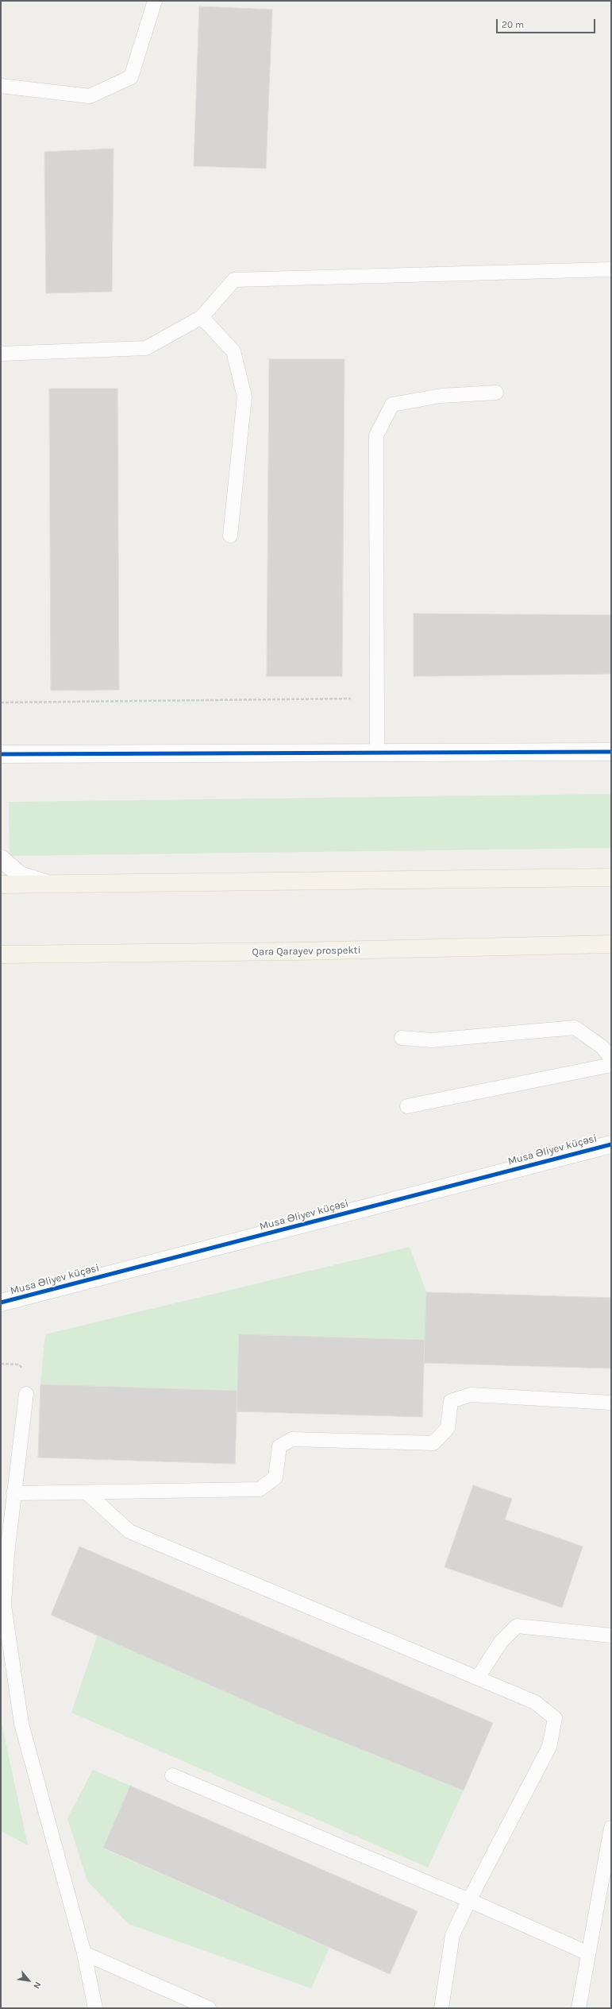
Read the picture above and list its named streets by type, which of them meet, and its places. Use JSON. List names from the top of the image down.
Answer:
{
  "streets": {
    "main road": ["Qara Qarayev prospekti"],
    "street": ["Musa Əliyev küçəsi"]
  },
  "scale_bar": "20 m",
  "north": "bottom right"
}
